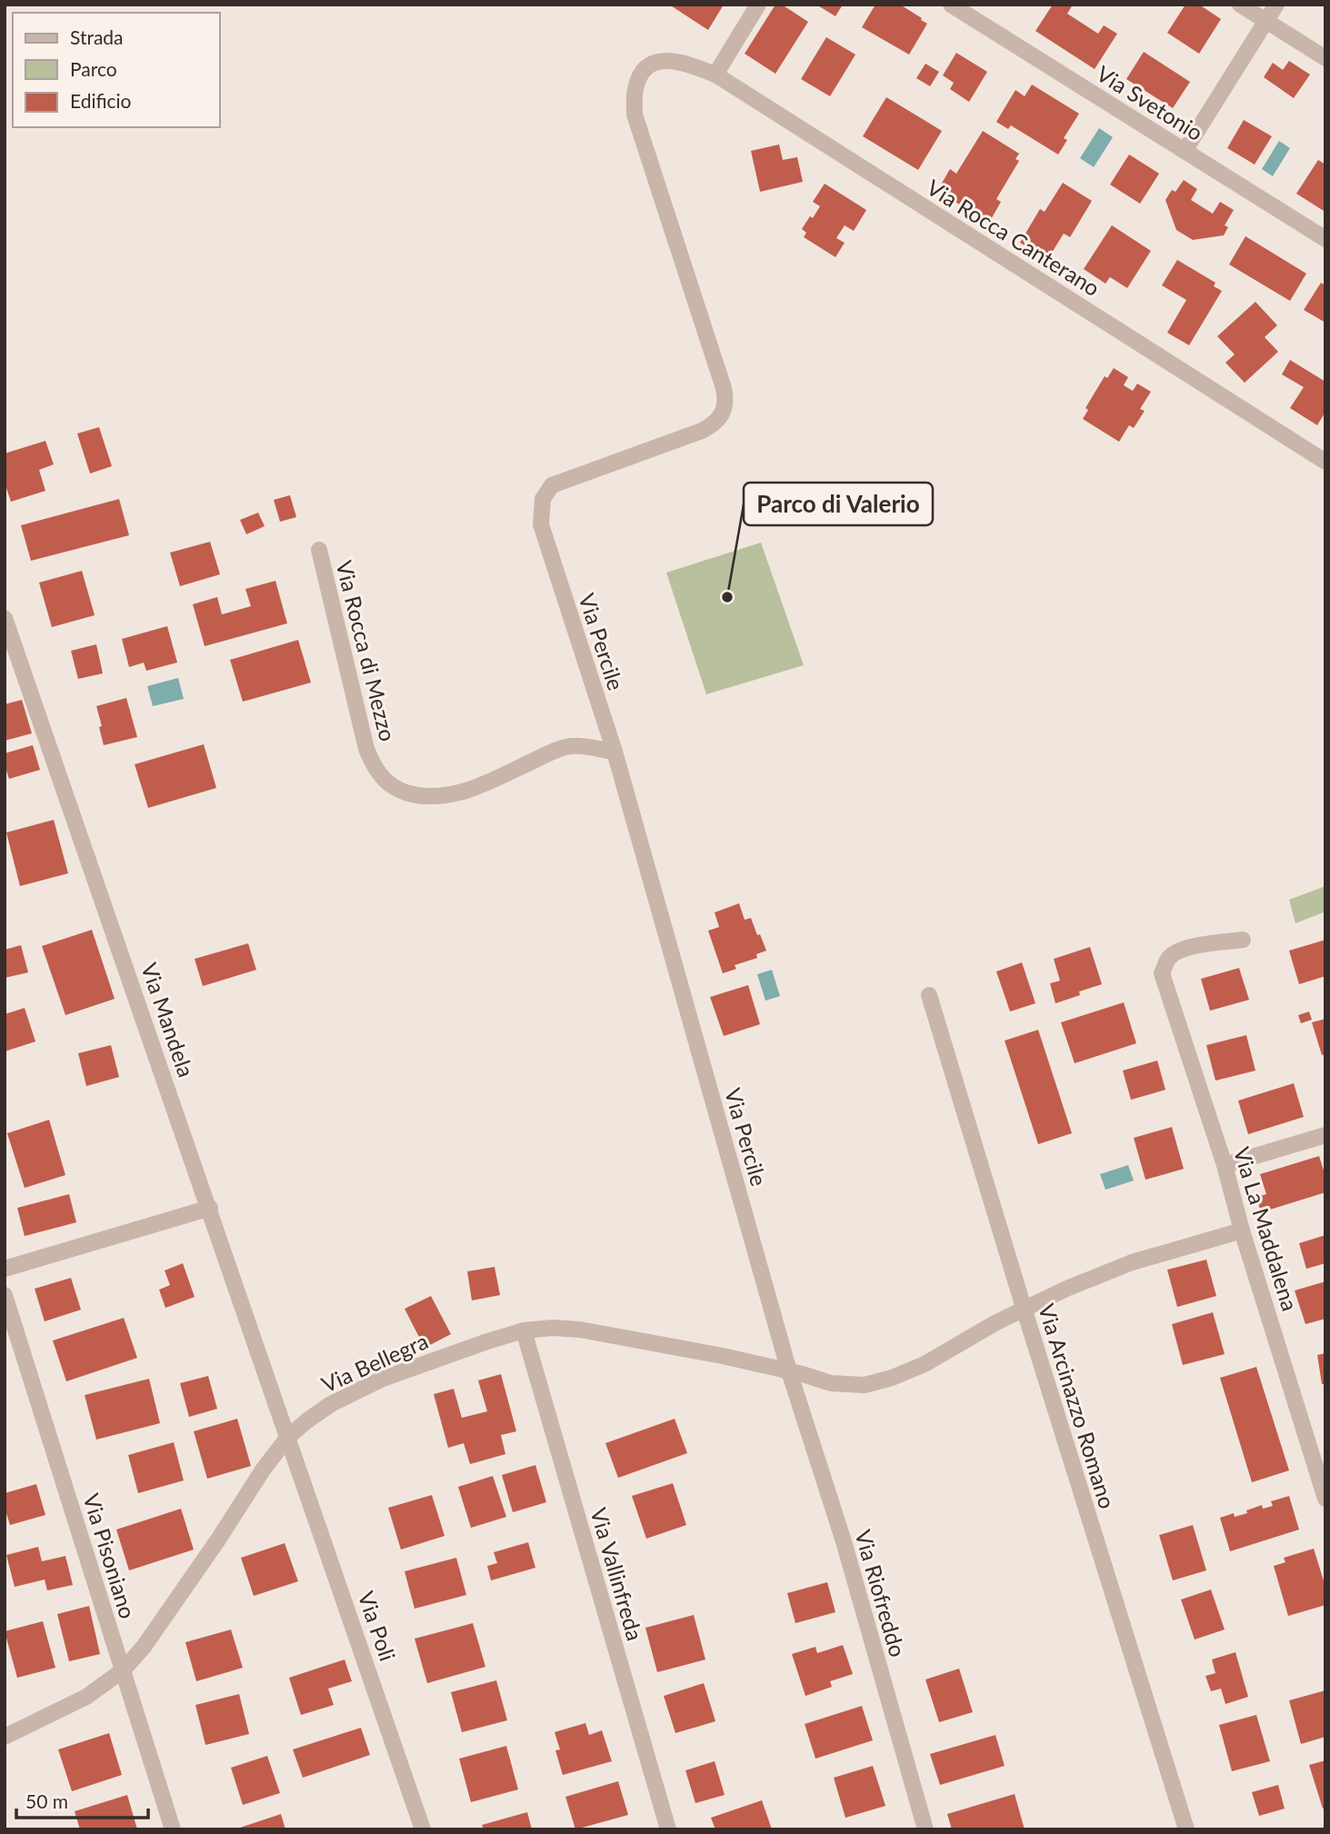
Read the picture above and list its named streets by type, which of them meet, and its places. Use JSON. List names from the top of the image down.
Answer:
{
  "streets": {
    "street": [
      "Via Svetonio",
      "Via Rocca Canterano",
      "Via Percile",
      "Via Rocca di Mezzo",
      "Via Mandela",
      "Via La Maddalena",
      "Via Bellegra",
      "Via Arcinazzo Romano",
      "Via Pisoniano",
      "Via Vallinfreda",
      "Via Riofreddo",
      "Via Poli"
    ]
  },
  "crossings": [
    ["Via Rocca Canterano", "Via Percile"],
    ["Via Percile", "Via Rocca di Mezzo"],
    ["Via Percile", "Via Bellegra"],
    ["Via Percile", "Via Riofreddo"],
    ["Via Mandela", "Via Bellegra"],
    ["Via Mandela", "Via Poli"],
    ["Via La Maddalena", "Via Bellegra"],
    ["Via Bellegra", "Via Arcinazzo Romano"],
    ["Via Bellegra", "Via Pisoniano"],
    ["Via Bellegra", "Via Vallinfreda"],
    ["Via Bellegra", "Via Riofreddo"],
    ["Via Bellegra", "Via Poli"]
  ],
  "places": ["Parco di Valerio"],
  "legend": ["Strada", "Parco", "Edificio"],
  "scale_bar": "50 m"
}
